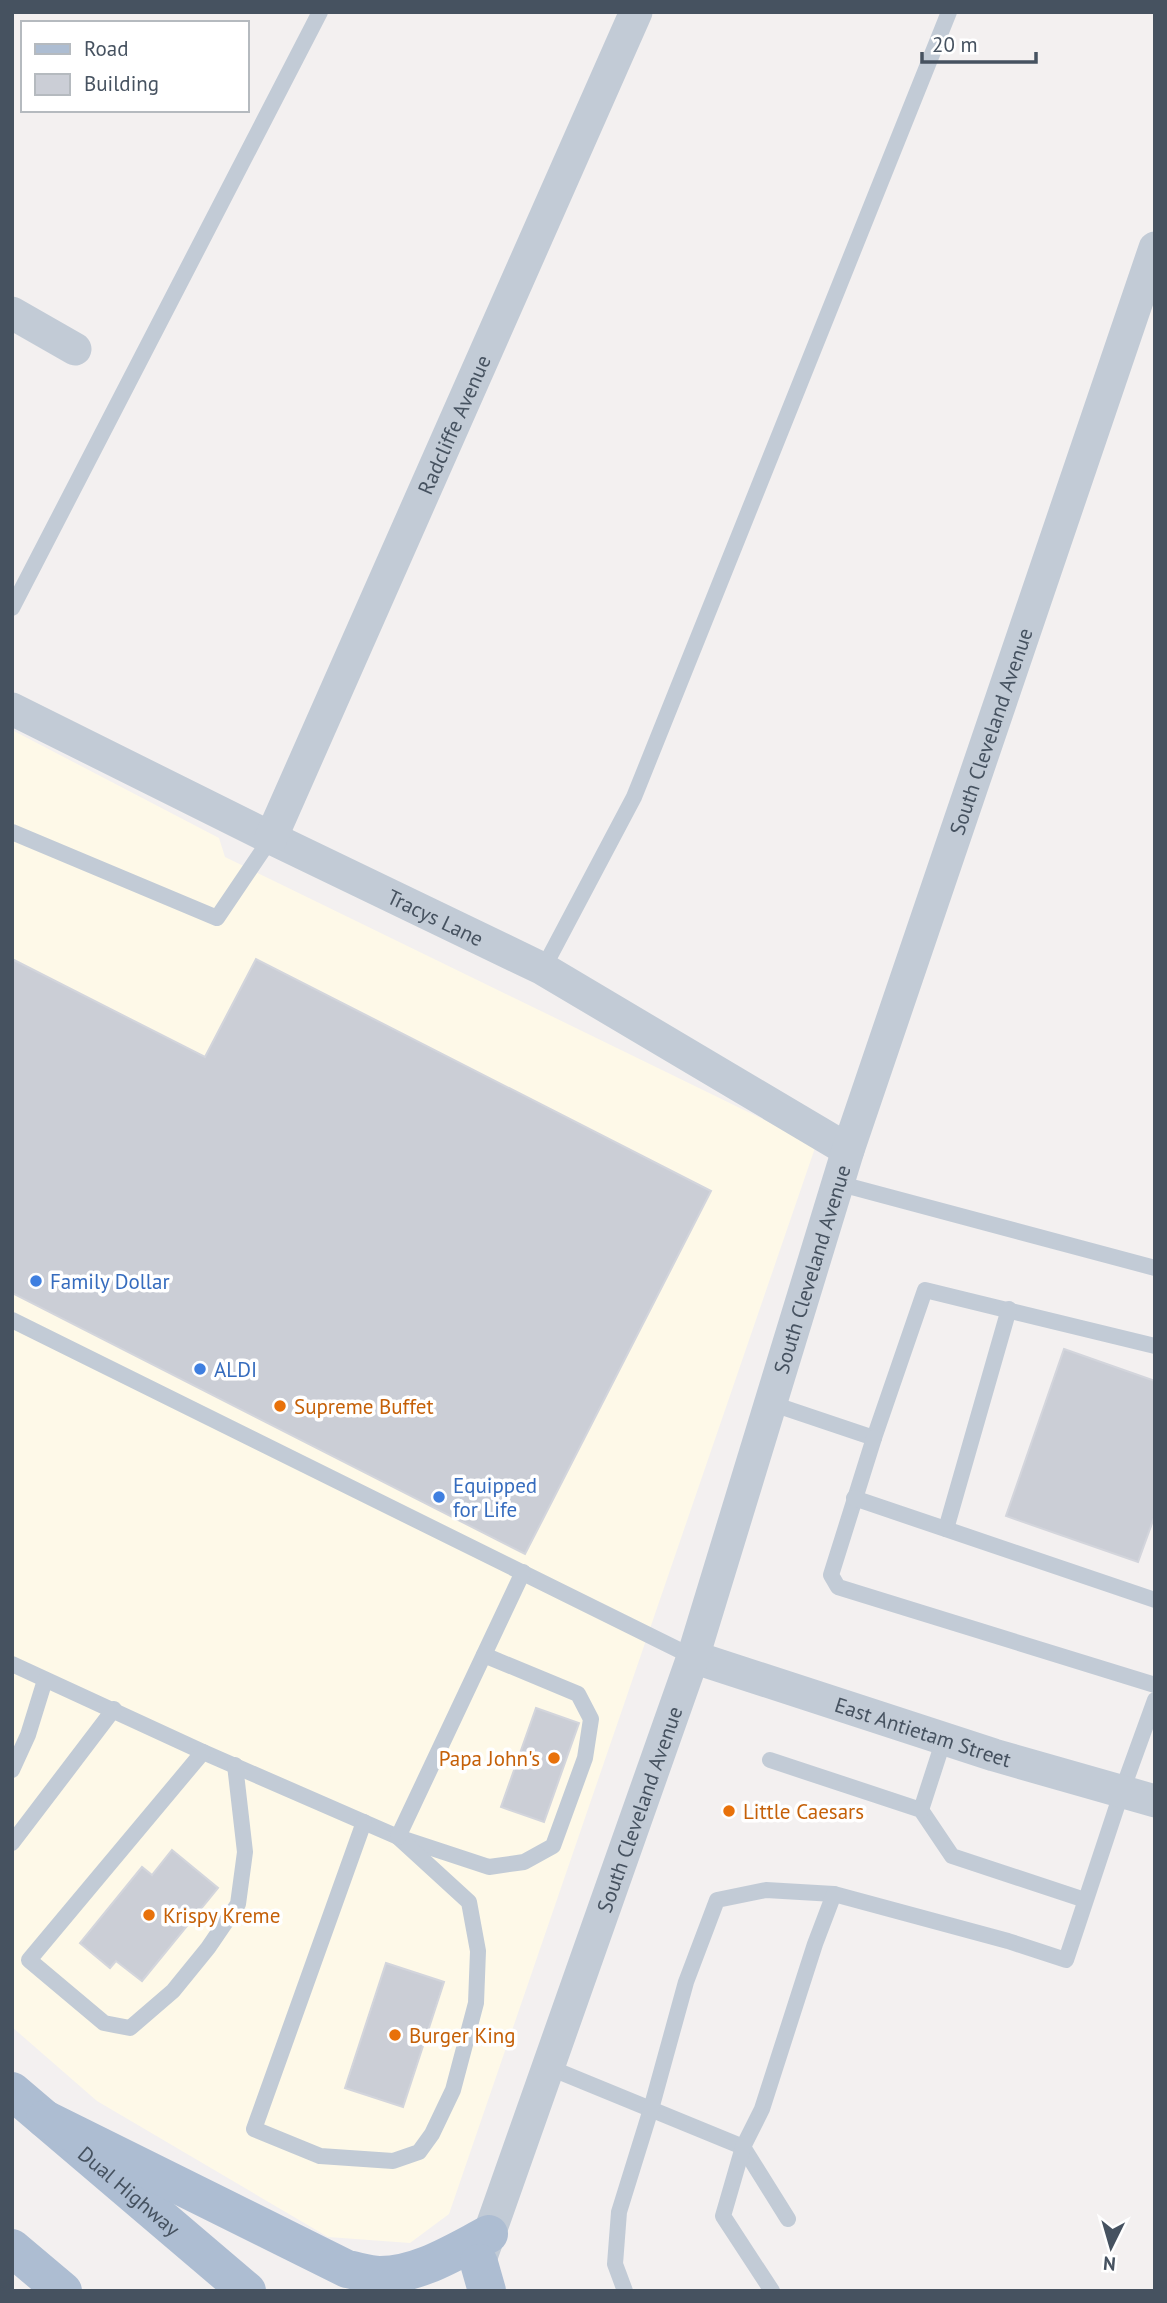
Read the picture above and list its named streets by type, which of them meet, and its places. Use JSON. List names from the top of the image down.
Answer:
{
  "streets": {
    "main road": ["Dual Highway"],
    "street": [
      "Radcliffe Avenue",
      "South Cleveland Avenue",
      "Tracys Lane",
      "East Antietam Street"
    ]
  },
  "crossings": [
    ["Radcliffe Avenue", "Tracys Lane"],
    ["South Cleveland Avenue", "Tracys Lane"],
    ["South Cleveland Avenue", "East Antietam Street"]
  ],
  "places": [
    "Family Dollar",
    "ALDI",
    "Supreme Buffet",
    "Equipped for Life",
    "Papa John's",
    "Little Caesars",
    "Krispy Kreme",
    "Burger King"
  ],
  "legend": ["Road", "Building"],
  "scale_bar": "20 m",
  "north": "bottom"
}
